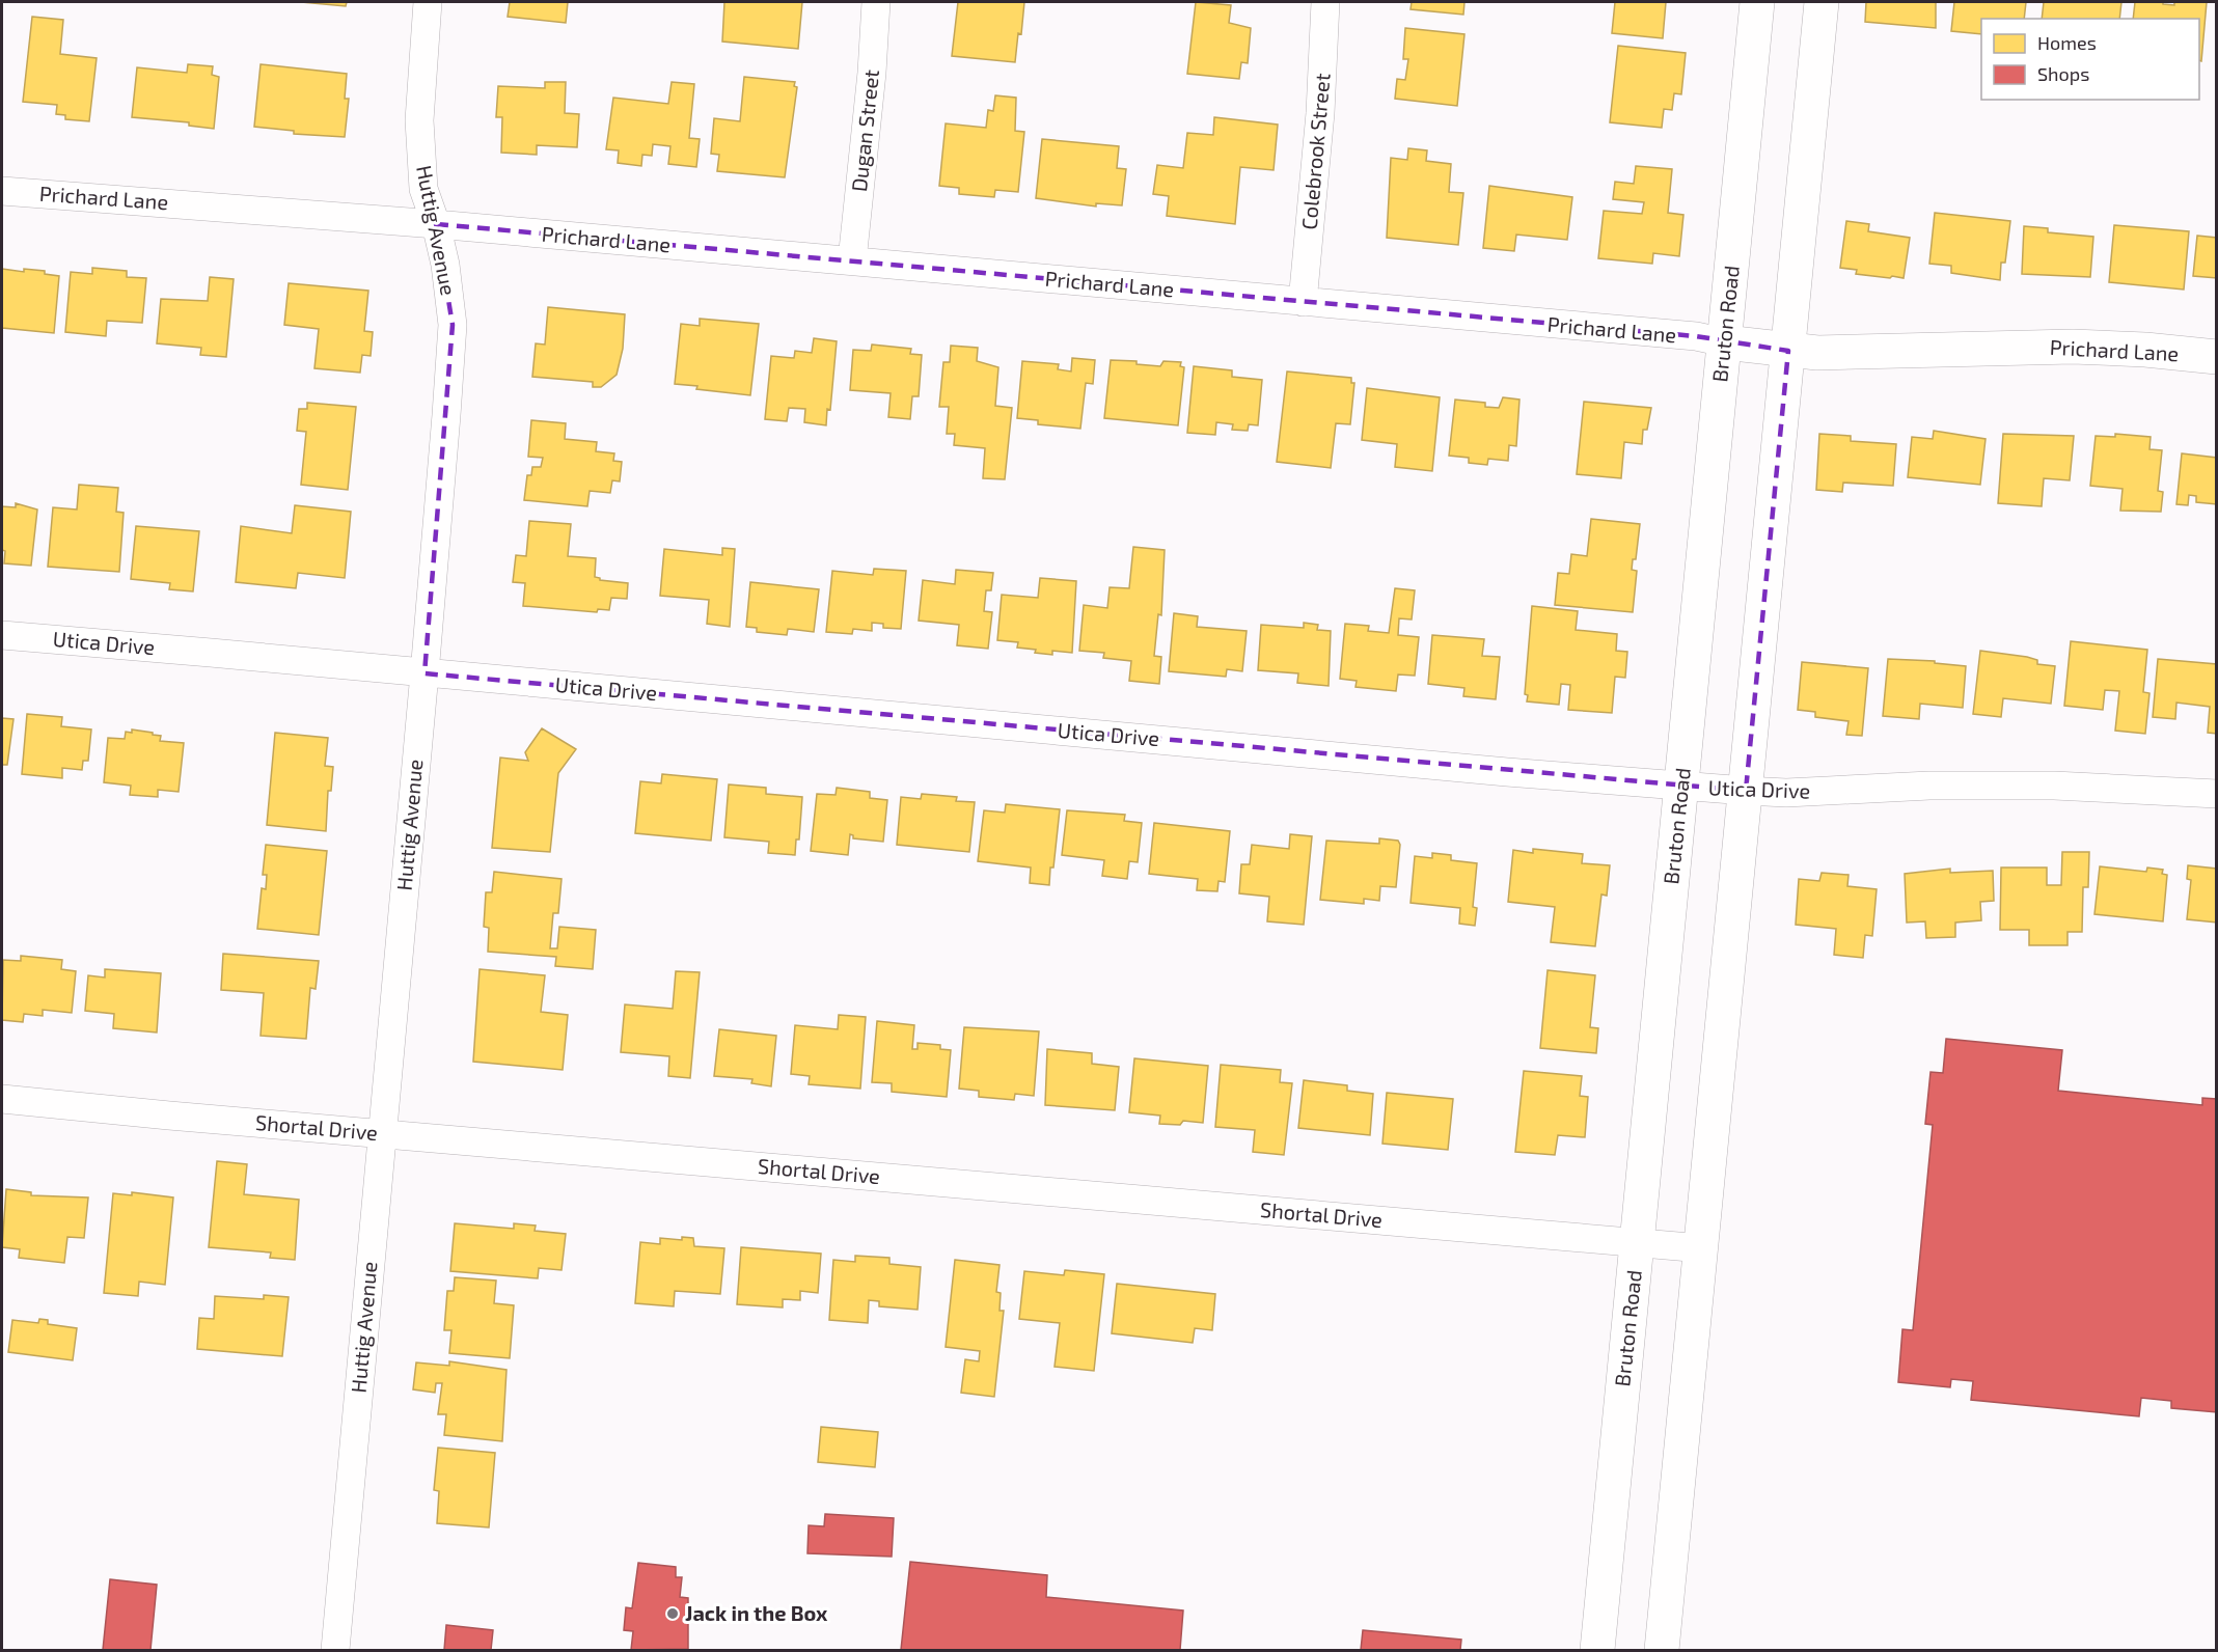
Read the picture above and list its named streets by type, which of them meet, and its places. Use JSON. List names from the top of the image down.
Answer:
{
  "streets": {
    "main road": ["Prichard Lane", "Bruton Road"],
    "street": [
      "Dugan Street",
      "Colebrook Street",
      "Huttig Avenue",
      "Utica Drive",
      "Shortal Drive"
    ]
  },
  "crossings": [
    ["Dugan Street", "Prichard Lane"],
    ["Colebrook Street", "Prichard Lane"],
    ["Prichard Lane", "Huttig Avenue"],
    ["Prichard Lane", "Bruton Road"],
    ["Huttig Avenue", "Utica Drive"],
    ["Huttig Avenue", "Shortal Drive"],
    ["Bruton Road", "Utica Drive"],
    ["Bruton Road", "Shortal Drive"]
  ],
  "places": ["Jack in the Box"],
  "legend": ["Homes", "Shops"]
}
